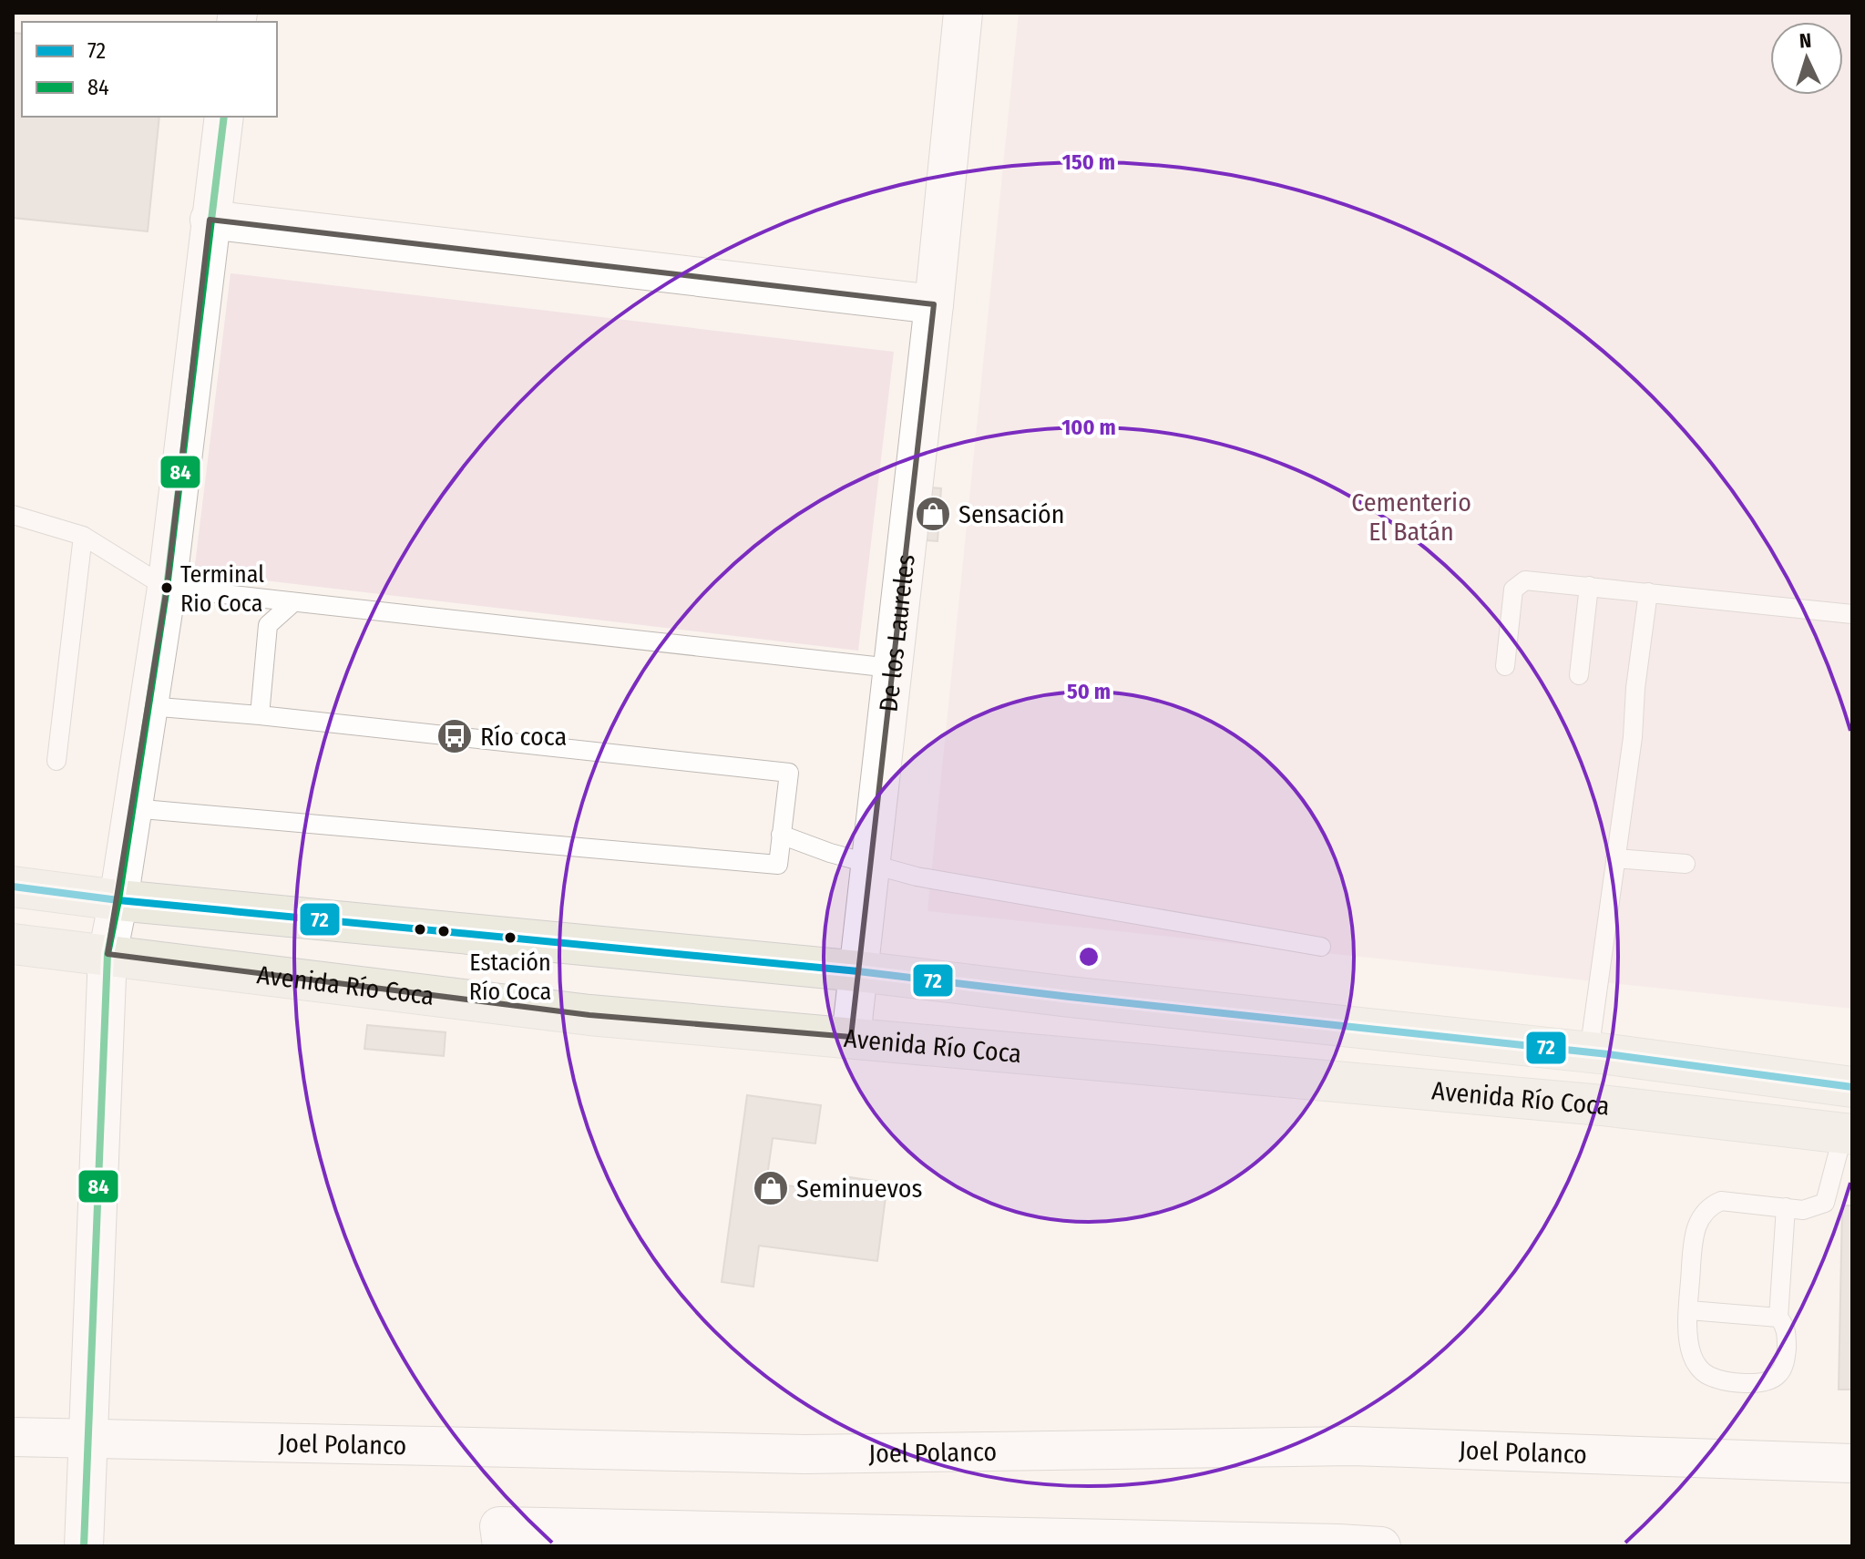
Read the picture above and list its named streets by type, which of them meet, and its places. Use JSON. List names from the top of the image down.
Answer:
{
  "streets": {
    "main road": ["Avenida Río Coca"],
    "street": ["De los Laureles", "Joel Polanco"]
  },
  "crossings": [
    ["De los Laureles", "Avenida Río Coca"]
  ],
  "parks": ["Cementerio El Batán"],
  "places": {
    "shop": ["Sensación", "Seminuevos"],
    "other": ["Terminal Rio Coca", "Estación Río Coca"],
    "bus stop": ["Río coca"]
  },
  "lines": ["transit line 84", "transit line 72"],
  "legend": ["72", "84"],
  "north": "top",
  "rings": ["150 m", "100 m", "50 m"]
}
